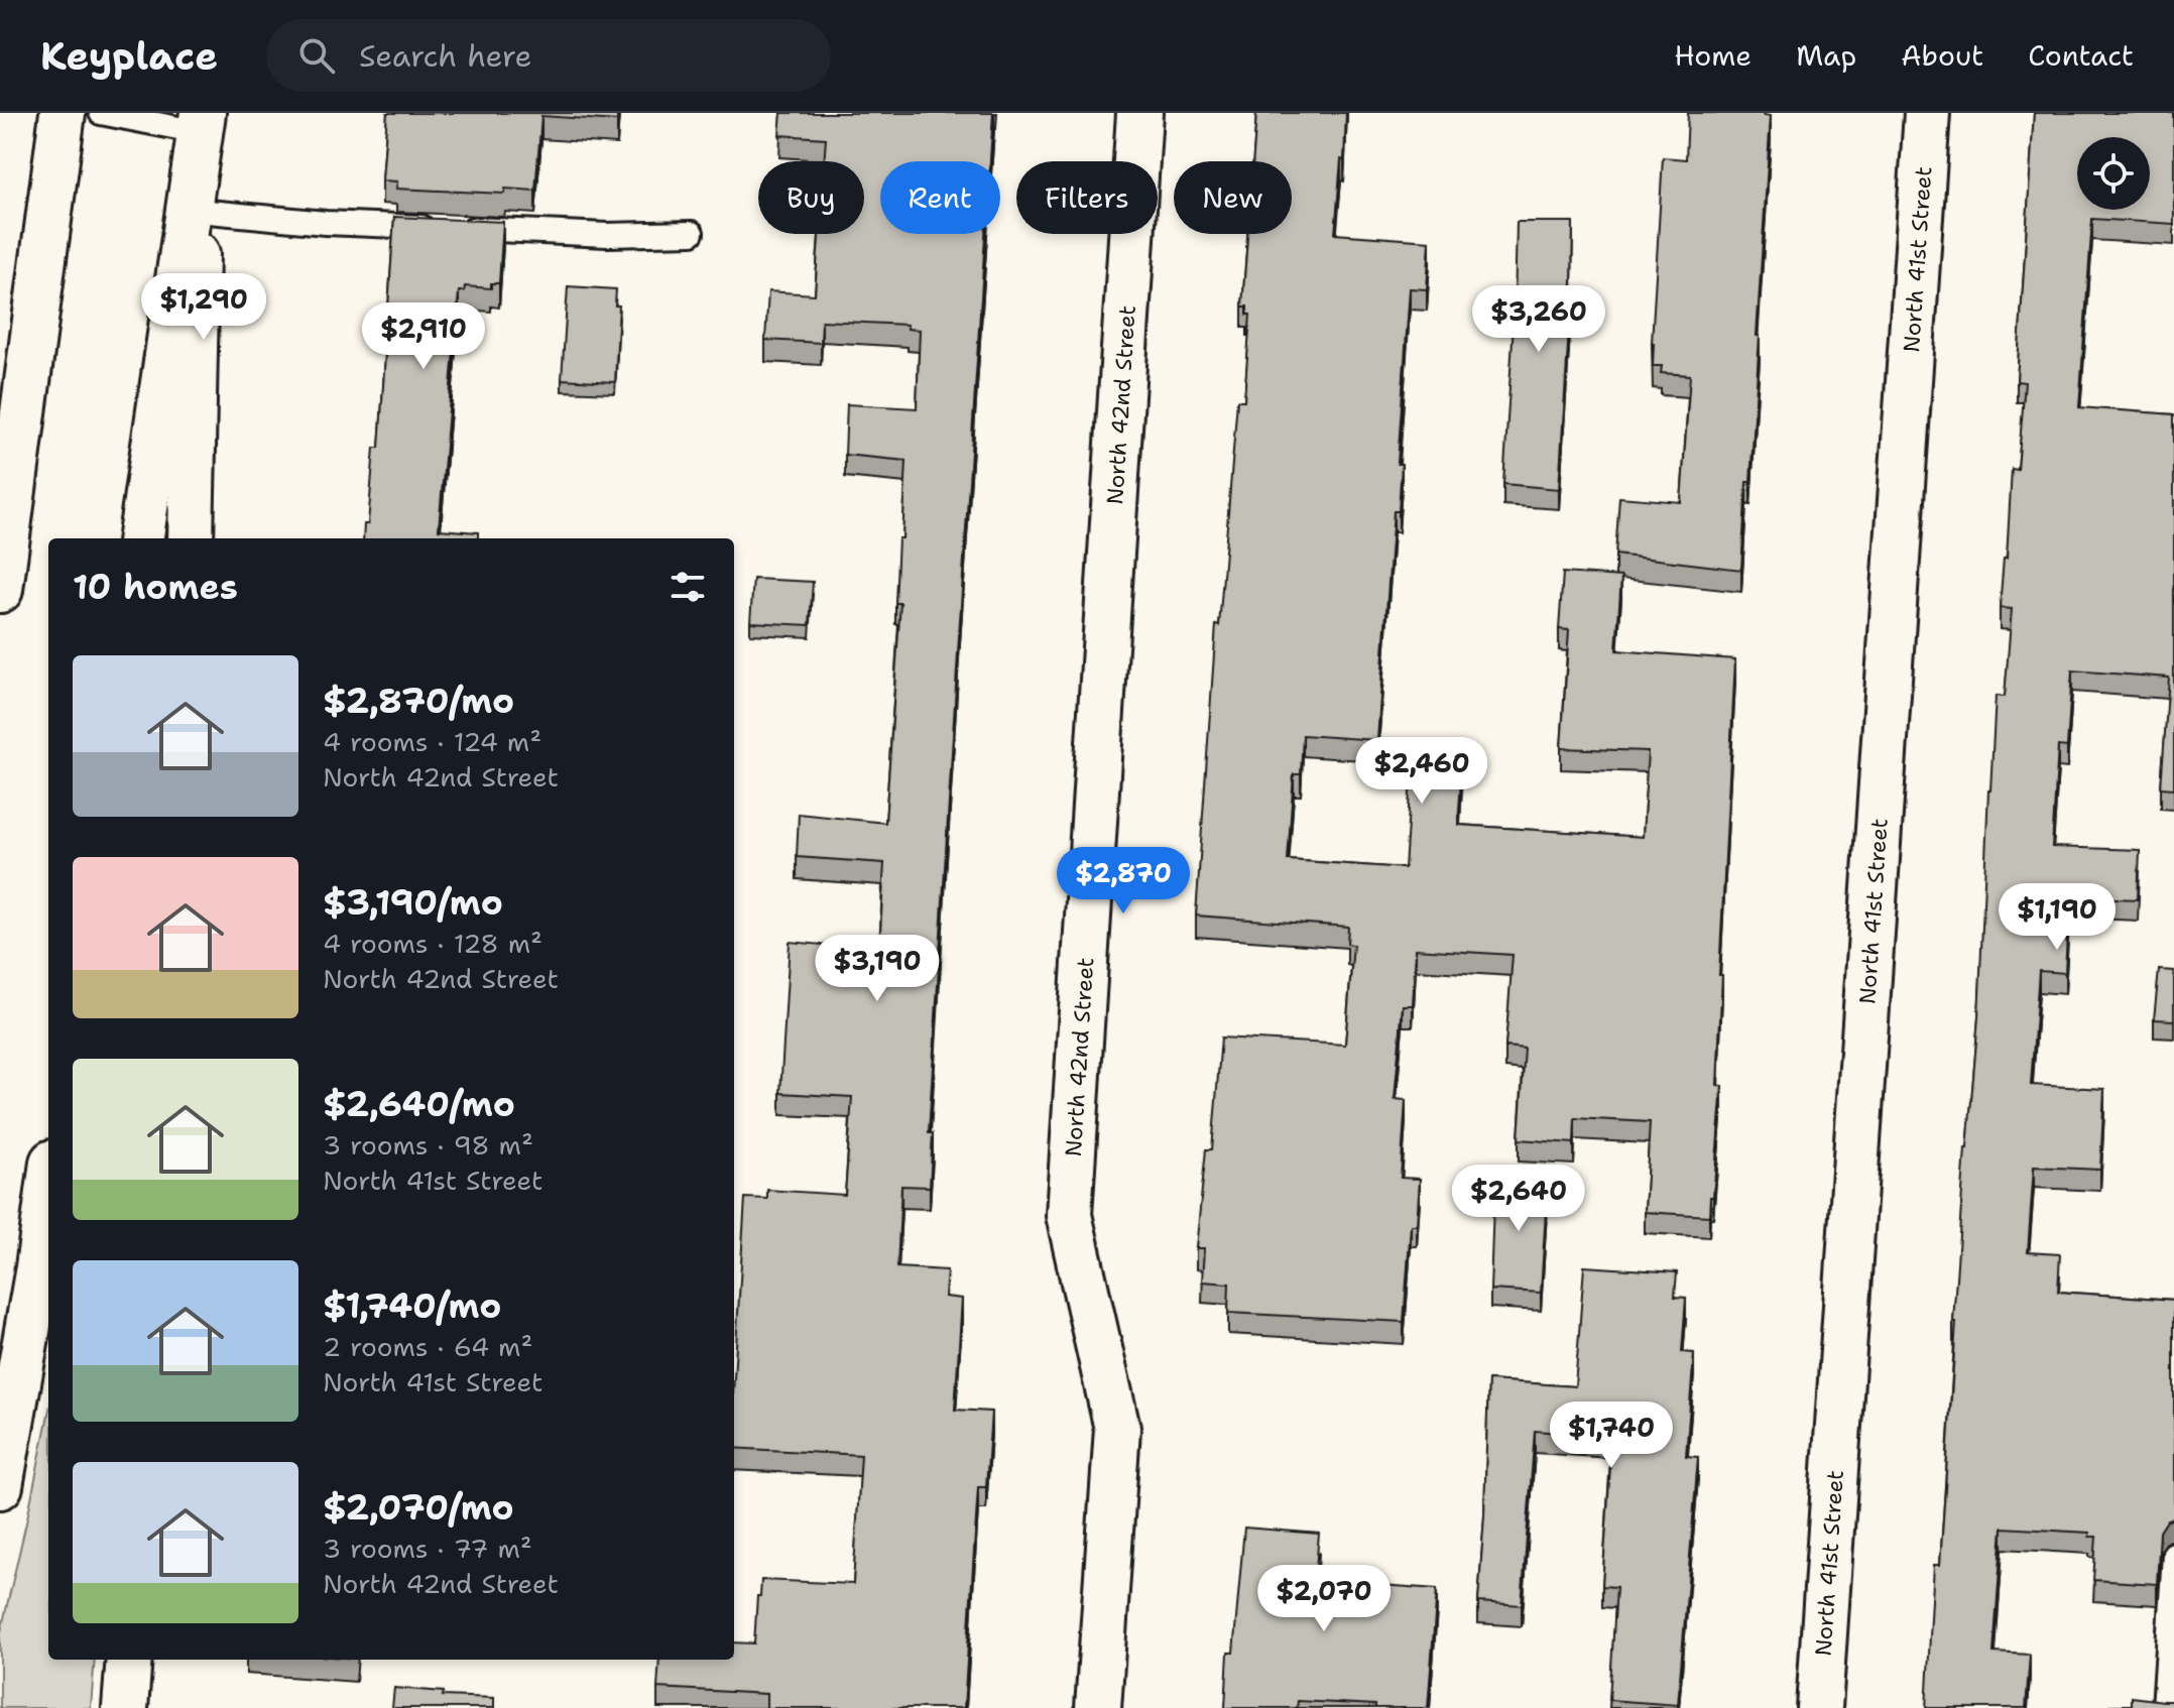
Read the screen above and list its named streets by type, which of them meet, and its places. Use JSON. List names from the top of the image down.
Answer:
{
  "streets": {
    "street": ["North 41st Street", "North 42nd Street"]
  },
  "page": {
    "header": "Keyplace",
    "search": "Search here",
    "nav": [
      "Home",
      "Map",
      "About",
      "Contact"
    ],
    "chip": [
      "Buy",
      "Rent",
      "Filters",
      "New"
    ],
    "price": [
      "$1,290",
      "$3,260",
      "$2,910",
      "$2,460",
      "$2,870",
      "$1,190",
      "$3,190",
      "$2,640",
      "$1,740",
      "$2,070"
    ],
    "heading": "10 homes",
    "list": [
      {
        "name": "$2,870/mo",
        "note": "4 rooms · 124 m² · North 42nd Street"
      },
      {
        "name": "$3,190/mo",
        "note": "4 rooms · 128 m² · North 42nd Street"
      },
      {
        "name": "$2,640/mo",
        "note": "3 rooms · 98 m² · North 41st Street"
      },
      {
        "name": "$1,740/mo",
        "note": "2 rooms · 64 m² · North 41st Street"
      },
      {
        "name": "$2,070/mo",
        "note": "3 rooms · 77 m² · North 42nd Street"
      }
    ]
  }
}
